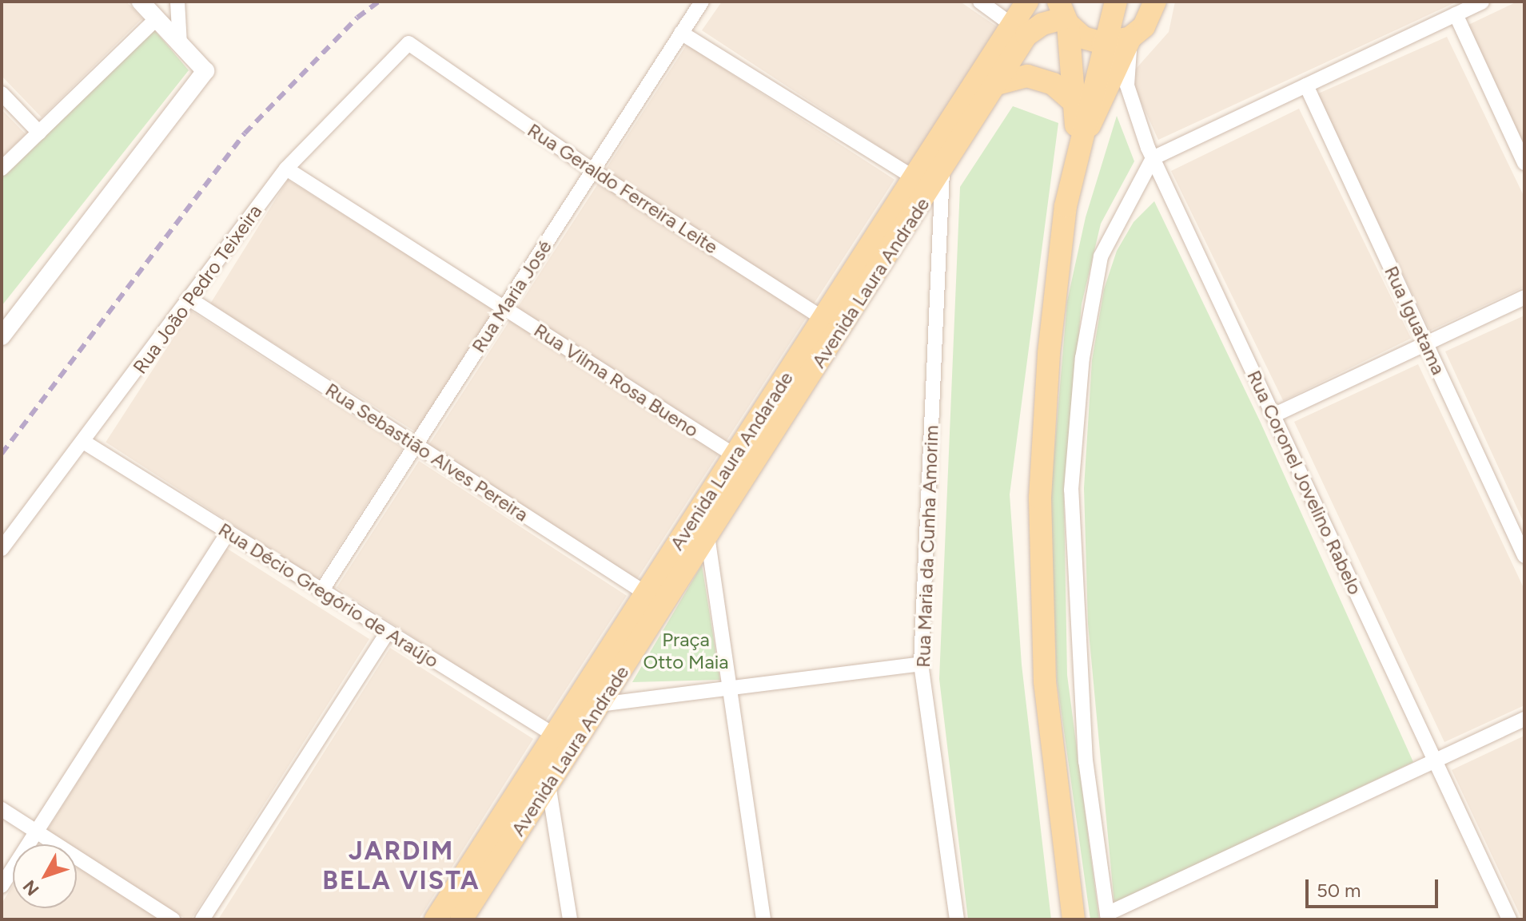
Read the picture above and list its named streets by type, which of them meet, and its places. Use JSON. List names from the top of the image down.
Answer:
{
  "streets": {
    "main road": ["Avenida Laura Andrade", "Avenida Laura Andarade"],
    "street": [
      "Rua Geraldo Ferreira Leite",
      "Rua João Pedro Teixeira",
      "Rua Maria José",
      "Rua Iguatama",
      "Rua Vilma Rosa Bueno",
      "Rua Sebastião Alves Pereira",
      "Rua Coronel Jovelino Rabelo",
      "Rua Maria da Cunha Amorim",
      "Rua Décio Gregório de Araújo"
    ]
  },
  "crossings": [
    ["Rua Geraldo Ferreira Leite", "Rua João Pedro Teixeira"],
    ["Rua Geraldo Ferreira Leite", "Rua Maria José"],
    ["Rua Geraldo Ferreira Leite", "Avenida Laura Andarade"],
    ["Avenida Laura Andrade", "Rua Vilma Rosa Bueno"],
    ["Avenida Laura Andrade", "Rua Sebastião Alves Pereira"],
    ["Avenida Laura Andrade", "Avenida Laura Andarade"],
    ["Avenida Laura Andrade", "Rua Décio Gregório de Araújo"],
    ["Rua João Pedro Teixeira", "Rua Vilma Rosa Bueno"],
    ["Rua João Pedro Teixeira", "Rua Sebastião Alves Pereira"],
    ["Rua João Pedro Teixeira", "Rua Décio Gregório de Araújo"],
    ["Rua Maria José", "Rua Vilma Rosa Bueno"],
    ["Rua Maria José", "Rua Sebastião Alves Pereira"],
    ["Rua Maria José", "Rua Décio Gregório de Araújo"],
    ["Rua Vilma Rosa Bueno", "Avenida Laura Andarade"],
    ["Rua Sebastião Alves Pereira", "Avenida Laura Andarade"],
    ["Avenida Laura Andarade", "Rua Maria da Cunha Amorim"],
    ["Avenida Laura Andarade", "Rua Décio Gregório de Araújo"]
  ],
  "districts": ["JARDIM BELA VISTA"],
  "parks": ["Praça Otto Maia"],
  "scale_bar": "50 m",
  "north": "bottom left"
}
